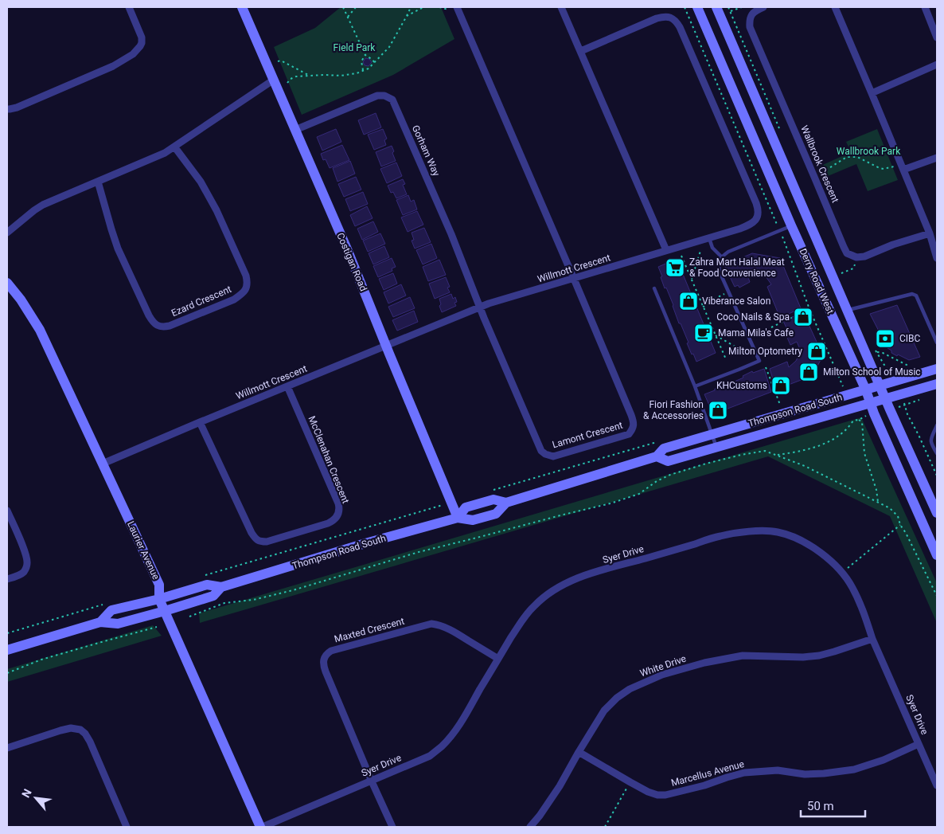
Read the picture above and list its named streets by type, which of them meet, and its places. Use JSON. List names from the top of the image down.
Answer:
{
  "streets": {
    "main road": [
      "Costigan Road",
      "Derry Road West",
      "Thompson Road South",
      "Laurier Avenue"
    ],
    "street": [
      "Gorham Way",
      "Wallbrook Crescent",
      "Willmott Crescent",
      "Ezard Crescent",
      "Lamont Crescent",
      "McClenahan Crescent",
      "Syer Drive",
      "Maxted Crescent",
      "White Drive",
      "Marcellus Avenue"
    ]
  },
  "crossings": [
    ["Gorham Way", "Costigan Road"],
    ["Gorham Way", "Willmott Crescent"],
    ["Gorham Way", "Lamont Crescent"],
    ["Costigan Road", "Willmott Crescent"],
    ["Costigan Road", "Thompson Road South"],
    ["Willmott Crescent", "Lamont Crescent"],
    ["Willmott Crescent", "McClenahan Crescent"],
    ["Willmott Crescent", "Laurier Avenue"],
    ["Derry Road West", "Thompson Road South"],
    ["Thompson Road South", "Laurier Avenue"],
    ["Laurier Avenue", "Syer Drive"],
    ["Syer Drive", "Maxted Crescent"],
    ["Syer Drive", "White Drive"],
    ["Syer Drive", "Marcellus Avenue"],
    ["White Drive", "Marcellus Avenue"]
  ],
  "parks": ["Field Park", "Wallbrook Park"],
  "places": {
    "supermarket": ["Zahra Mart Halal Meat & Food Convenience"],
    "shop": [
      "Viberance Salon",
      "Coco Nails & Spa",
      "Milton Optometry",
      "Milton School of Music",
      "KHCustoms",
      "Fiori Fashion & Accessories"
    ],
    "cafe": ["Mama Mila's Cafe"],
    "bank": ["CIBC"]
  },
  "scale_bar": "50 m",
  "north": "top left"
}
